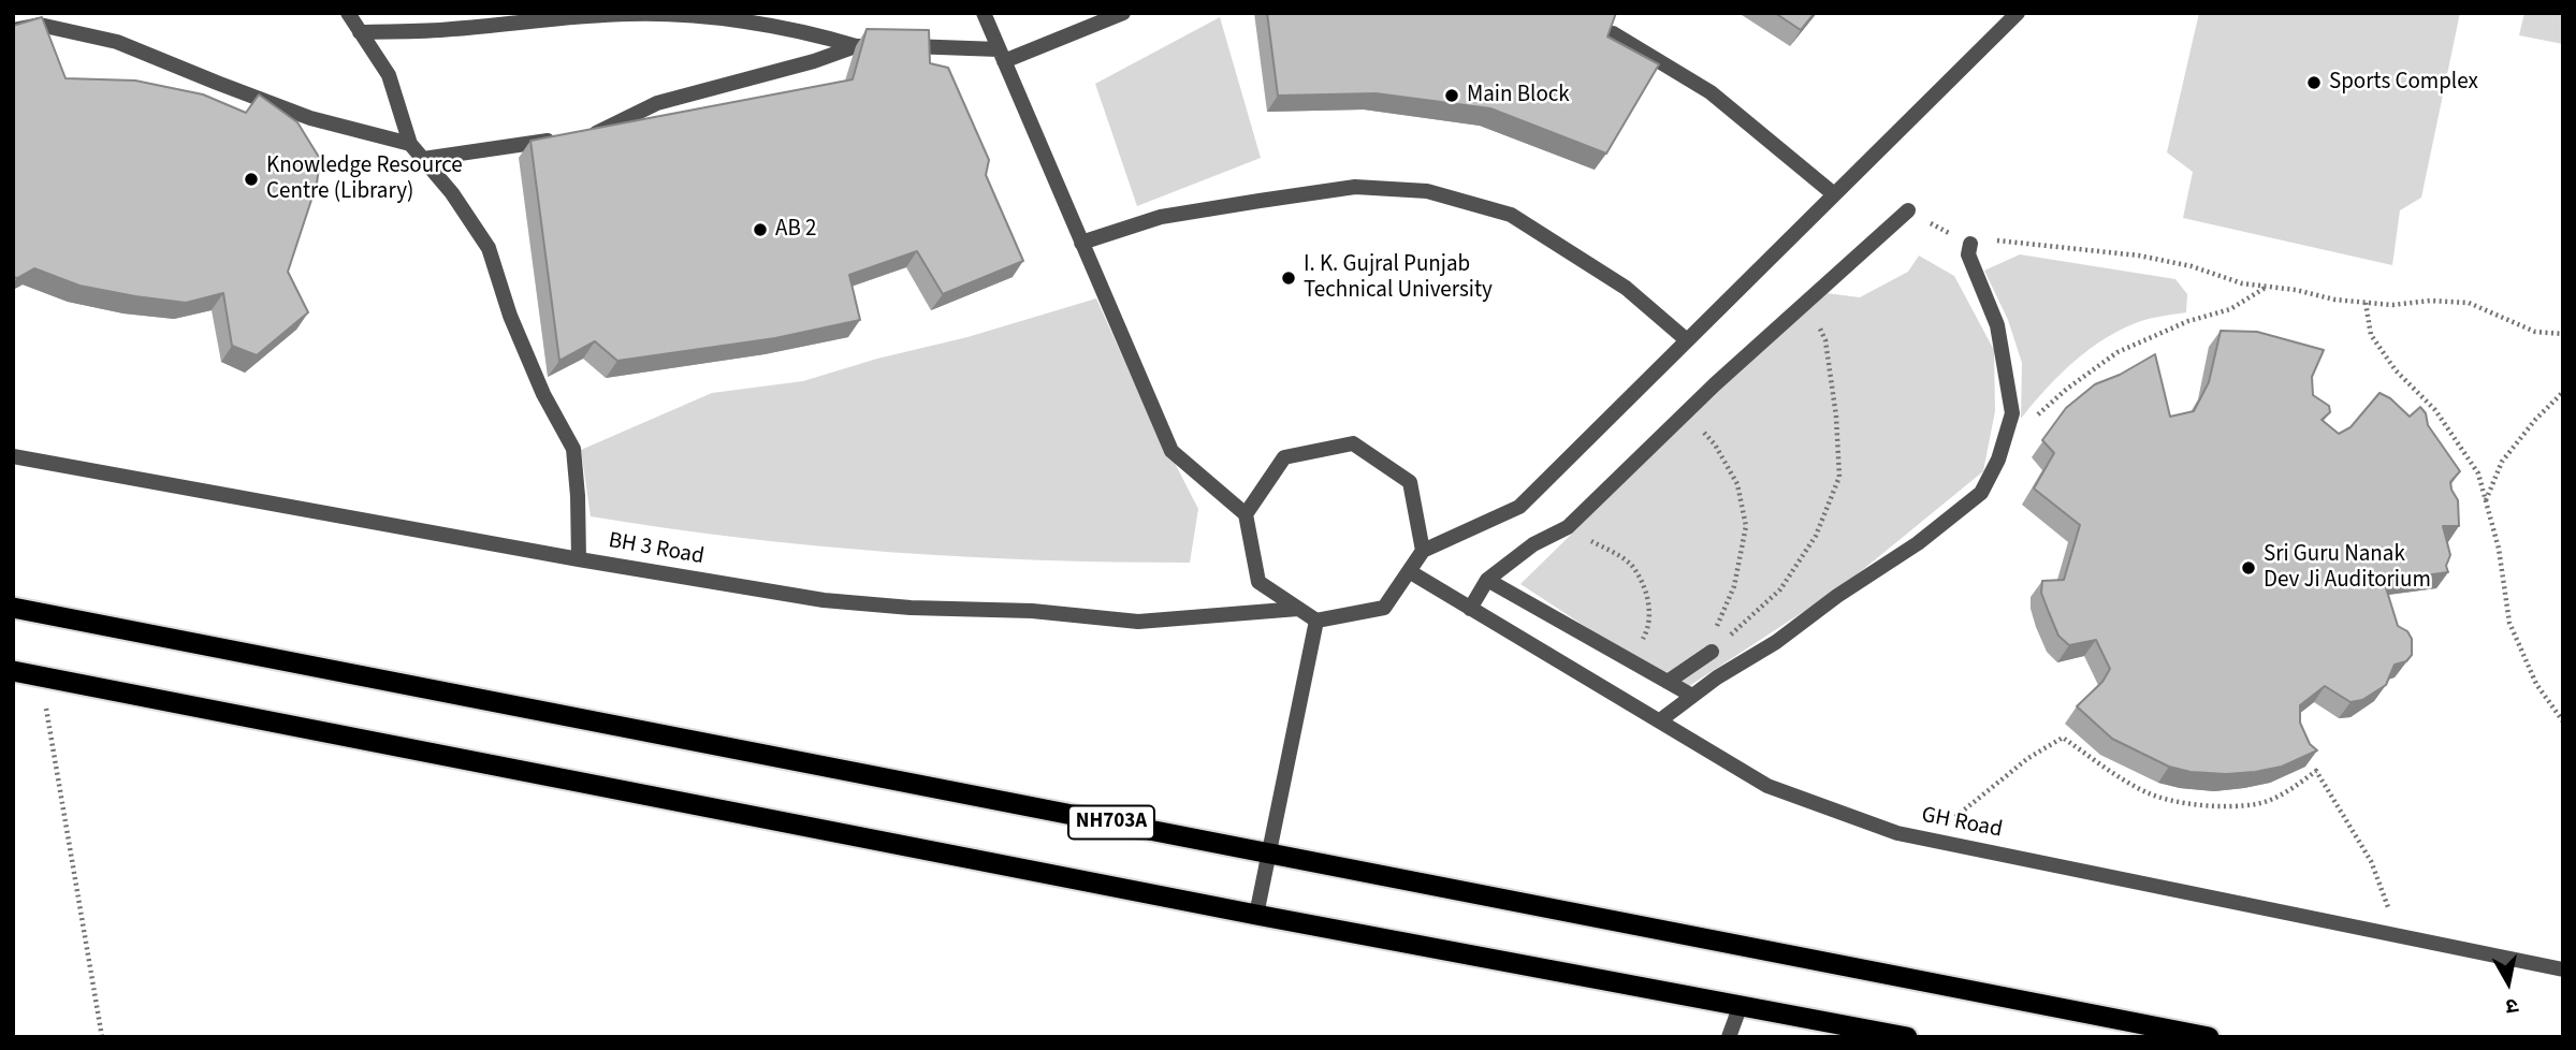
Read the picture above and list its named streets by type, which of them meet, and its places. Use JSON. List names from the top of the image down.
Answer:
{
  "streets": {
    "highway": ["NH703A"],
    "street": ["BH 3 Road", "GH Road"]
  },
  "crossings": [
    ["BH 3 Road", "GH Road"]
  ],
  "places": [
    "Sports Complex",
    "Main Block",
    "Knowledge Resource Centre (Library)",
    "AB 2",
    "I. K. Gujral Punjab Technical University",
    "Sri Guru Nanak Dev Ji Auditorium"
  ],
  "north": "bottom"
}
